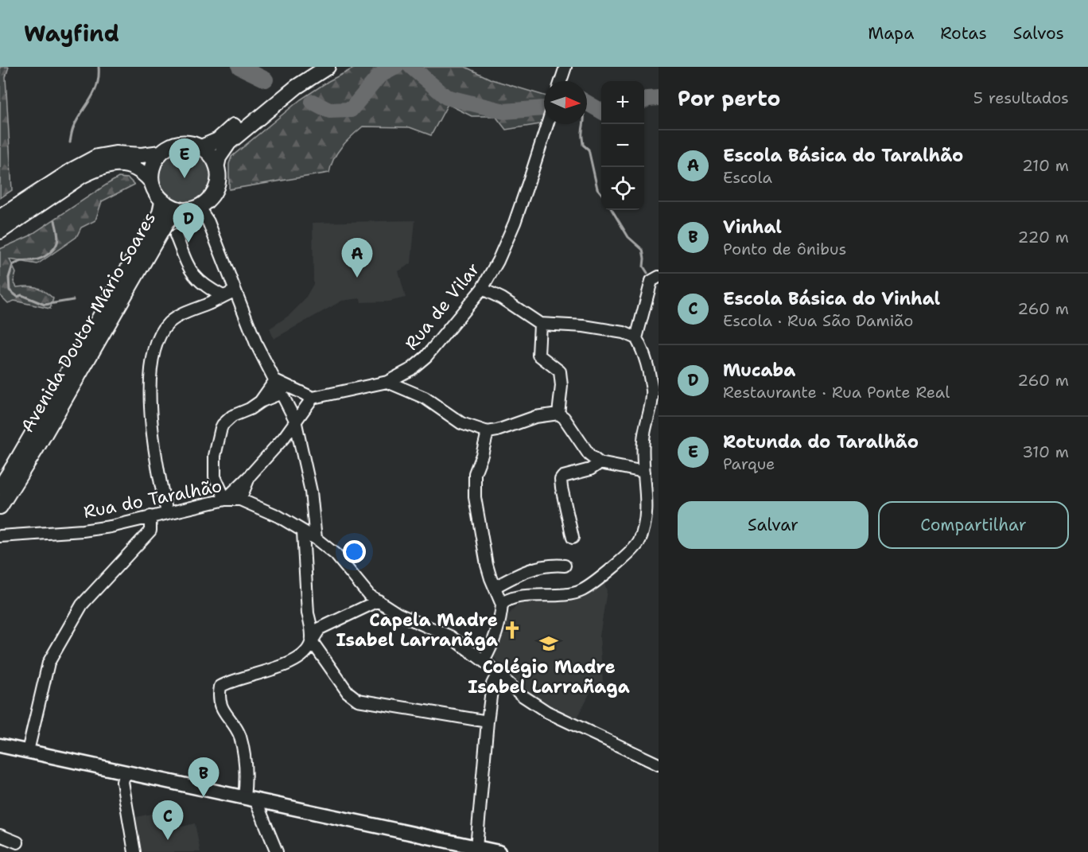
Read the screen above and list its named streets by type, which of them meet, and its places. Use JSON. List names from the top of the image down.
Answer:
{
  "streets": {
    "main road": ["Avenida Doutor Mário Soares"],
    "street": ["Rua de Vilar", "Rua do Taralhão"]
  },
  "places": {
    "church": ["Capela Madre Isabel Larranãga"],
    "school or university": ["Colégio Madre Isabel Larrañaga"]
  },
  "north": "right",
  "page": {
    "header": "Wayfind",
    "nav": ["Mapa", "Rotas", "Salvos"],
    "heading": ["Por perto", "5 resultados"],
    "map_buttons": ["+", "−"],
    "list": [
      {
        "mark": "A",
        "name": "Escola Básica do Taralhão",
        "note": "Escola",
        "value": "210 m"
      },
      {
        "mark": "B",
        "name": "Vinhal",
        "note": "Ponto de ônibus",
        "value": "220 m"
      },
      {
        "mark": "C",
        "name": "Escola Básica do Vinhal",
        "note": "Escola · Rua São Damião",
        "value": "260 m"
      },
      {
        "mark": "D",
        "name": "Mucaba",
        "note": "Restaurante · Rua Ponte Real",
        "value": "260 m"
      },
      {
        "mark": "E",
        "name": "Rotunda do Taralhão",
        "note": "Parque",
        "value": "310 m"
      }
    ],
    "pins": [
      "E",
      "D",
      "A",
      "B",
      "C"
    ],
    "buttons": ["Salvar", "Compartilhar"]
  }
}
